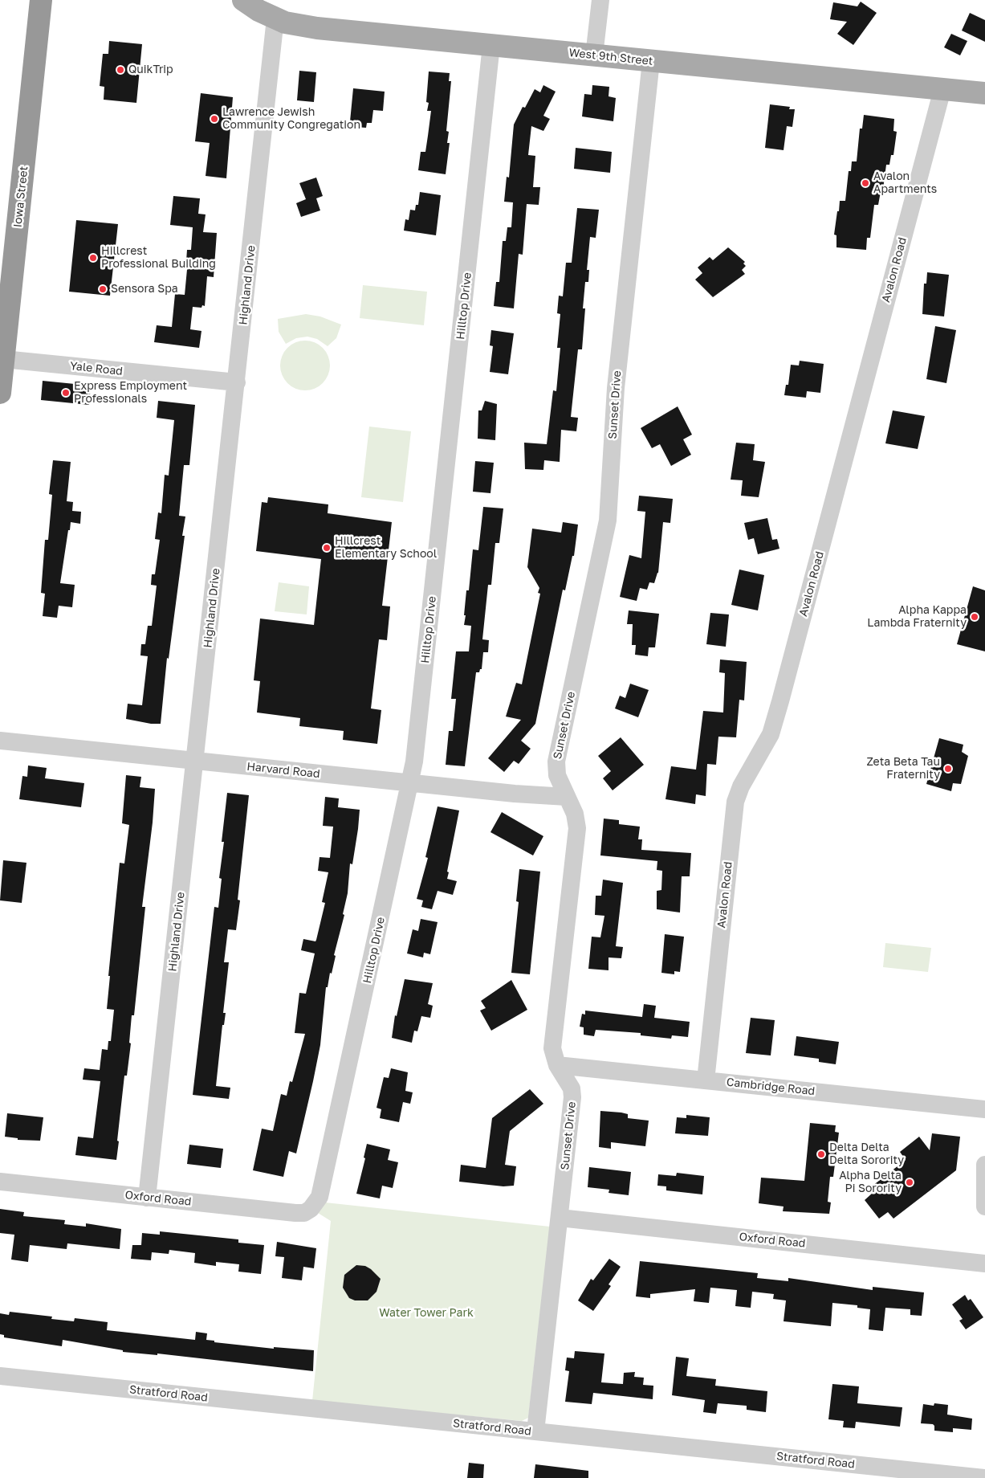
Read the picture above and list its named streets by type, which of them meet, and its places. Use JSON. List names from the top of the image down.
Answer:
{
  "streets": {
    "highway": ["Iowa Street"],
    "main road": ["West 9th Street"],
    "street": [
      "Avalon Road",
      "Highland Drive",
      "Hilltop Drive",
      "Yale Road",
      "Sunset Drive",
      "Harvard Road",
      "Cambridge Road",
      "Oxford Road",
      "Stratford Road"
    ]
  },
  "crossings": [
    ["West 9th Street", "Avalon Road"],
    ["West 9th Street", "Highland Drive"],
    ["West 9th Street", "Hilltop Drive"],
    ["West 9th Street", "Sunset Drive"],
    ["Iowa Street", "Yale Road"],
    ["Avalon Road", "Cambridge Road"],
    ["Highland Drive", "Yale Road"],
    ["Highland Drive", "Harvard Road"],
    ["Highland Drive", "Oxford Road"],
    ["Hilltop Drive", "Harvard Road"],
    ["Hilltop Drive", "Oxford Road"],
    ["Sunset Drive", "Harvard Road"],
    ["Sunset Drive", "Cambridge Road"],
    ["Sunset Drive", "Oxford Road"],
    ["Sunset Drive", "Stratford Road"]
  ],
  "parks": ["Water Tower Park"],
  "places": [
    "QuikTrip",
    "Lawrence Jewish Community Congregation",
    "Avalon Apartments",
    "Hillcrest Professional Building",
    "Sensora Spa",
    "Express Employment Professionals",
    "Hillcrest Elementary School",
    "Alpha Kappa Lambda Fraternity",
    "Zeta Beta Tau Fraternity",
    "Delta Delta Delta Sorority",
    "Alpha Delta Pi Sorority"
  ]
}
